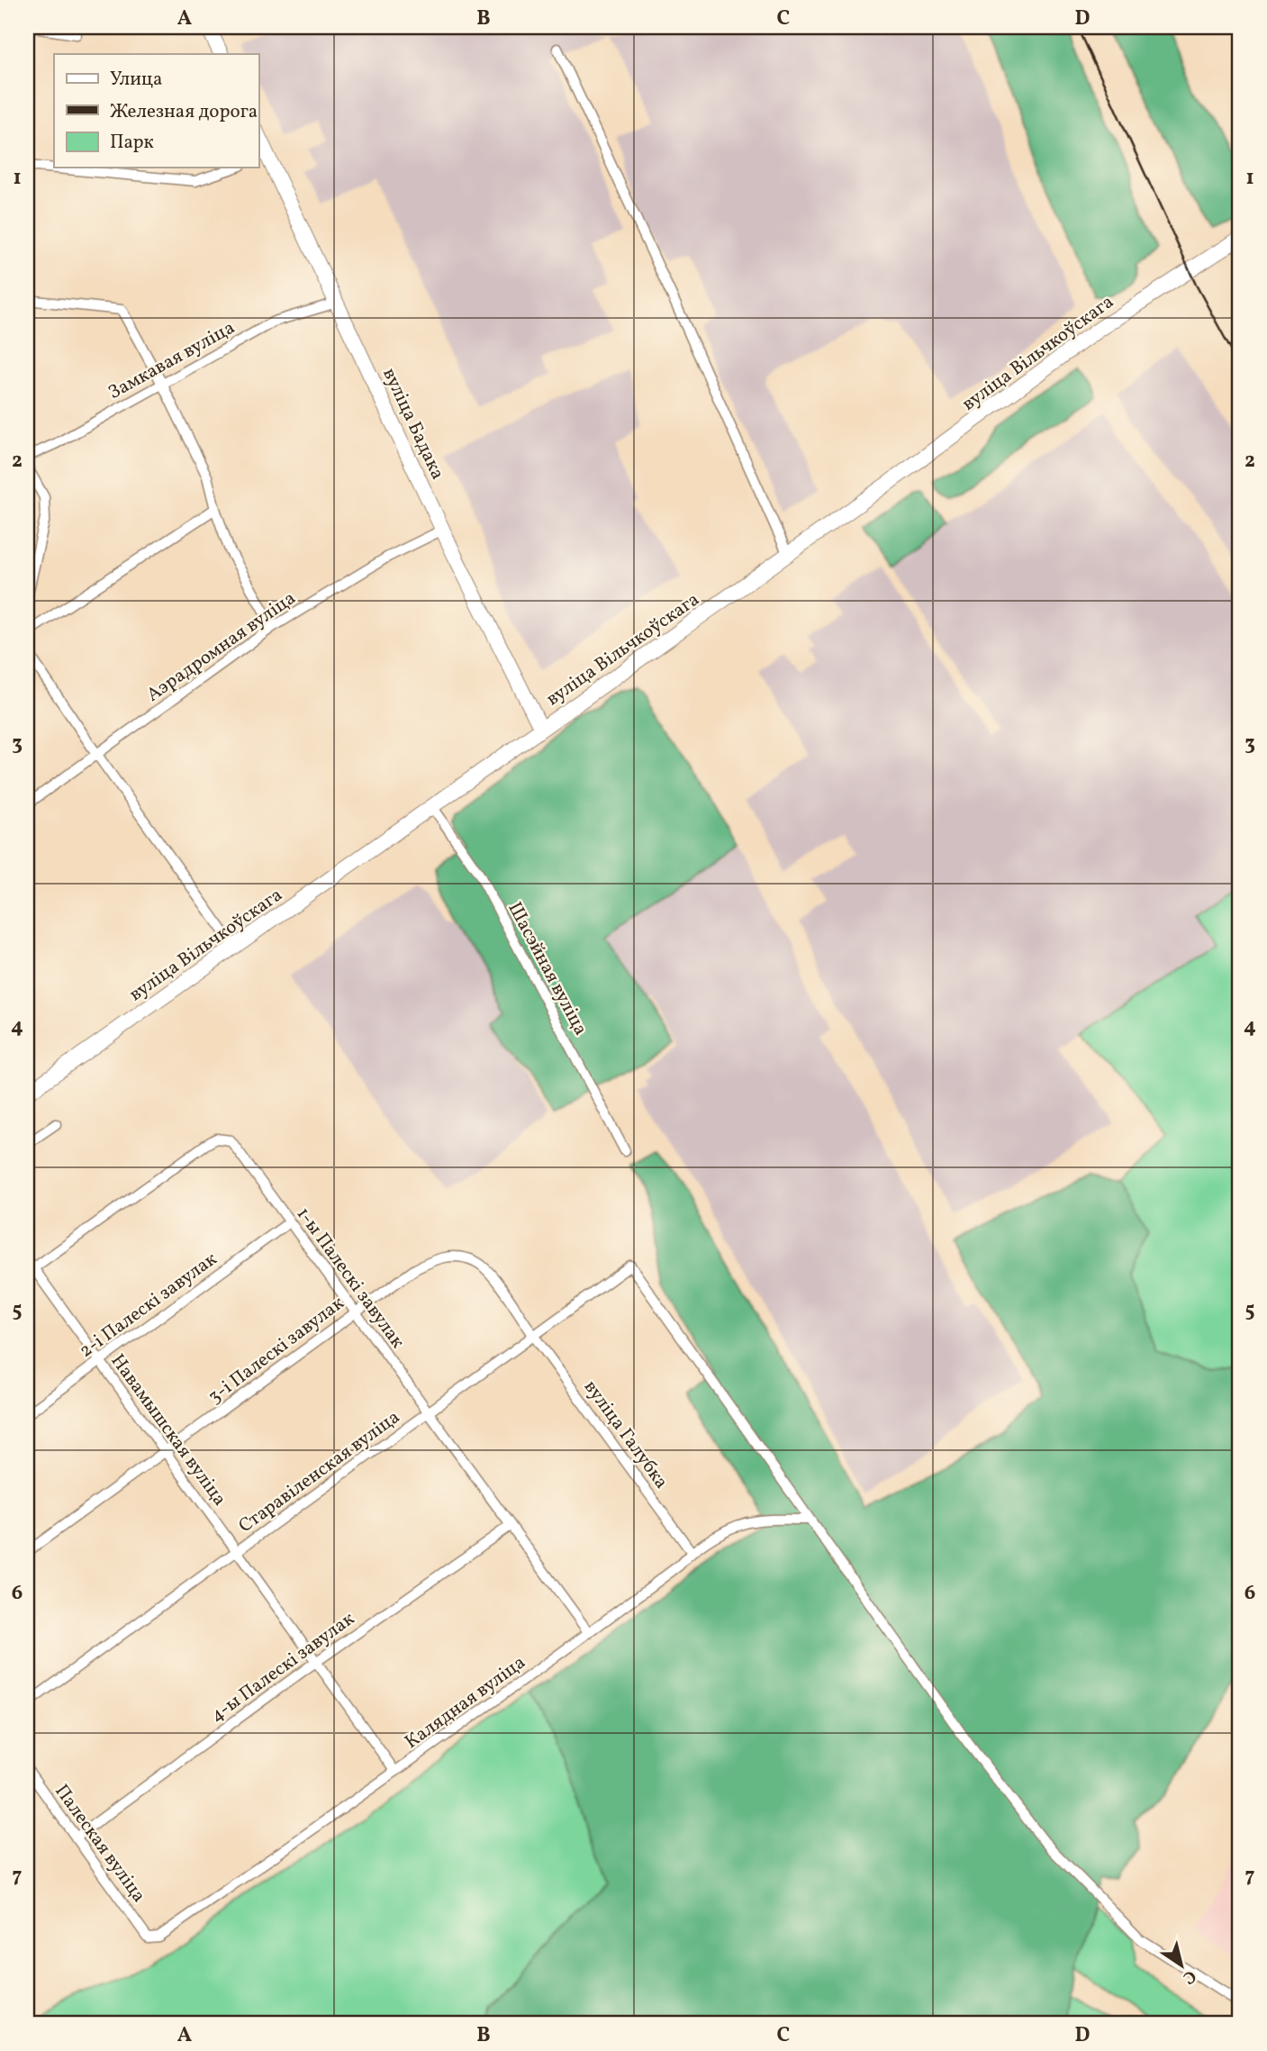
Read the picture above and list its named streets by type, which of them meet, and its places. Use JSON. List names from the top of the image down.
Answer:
{
  "streets": {
    "main road": ["вуліца Вільчкоўскага", "вуліца Бадака"],
    "street": [
      "Замкавая вуліца",
      "Аэрадромная вуліца",
      "Шасэйная вуліца",
      "1-ы Палескі завулак",
      "2-і Палескі завулак",
      "3-і Палескі завулак",
      "Навамышская вуліца",
      "вуліца Галубка",
      "Старавіленская вуліца",
      "4-ы Палескі завулак",
      "Калядная вуліца",
      "Палеская вуліца"
    ]
  },
  "crossings": [
    ["вуліца Вільчкоўскага", "вуліца Бадака"],
    ["вуліца Вільчкоўскага", "Шасэйная вуліца"],
    ["Замкавая вуліца", "вуліца Бадака"],
    ["вуліца Бадака", "Аэрадромная вуліца"],
    ["1-ы Палескі завулак", "2-і Палескі завулак"],
    ["1-ы Палескі завулак", "3-і Палескі завулак"],
    ["1-ы Палескі завулак", "Навамышская вуліца"],
    ["1-ы Палескі завулак", "Старавіленская вуліца"],
    ["1-ы Палескі завулак", "4-ы Палескі завулак"],
    ["1-ы Палескі завулак", "Калядная вуліца"],
    ["2-і Палескі завулак", "Навамышская вуліца"],
    ["3-і Палескі завулак", "Навамышская вуліца"],
    ["3-і Палескі завулак", "вуліца Галубка"],
    ["3-і Палескі завулак", "Старавіленская вуліца"],
    ["Навамышская вуліца", "Старавіленская вуліца"],
    ["Навамышская вуліца", "4-ы Палескі завулак"],
    ["Навамышская вуліца", "Калядная вуліца"],
    ["вуліца Галубка", "Старавіленская вуліца"],
    ["вуліца Галубка", "Калядная вуліца"],
    ["Старавіленская вуліца", "Калядная вуліца"],
    ["4-ы Палескі завулак", "Палеская вуліца"],
    ["Калядная вуліца", "Палеская вуліца"]
  ],
  "legend": ["Улица", "Железная дорога", "Парк"],
  "north": "bottom right",
  "grid": {
    "columns": [
      "A",
      "B",
      "C",
      "D"
    ],
    "rows": [
      "1",
      "2",
      "3",
      "4",
      "5",
      "6",
      "7"
    ]
  }
}
